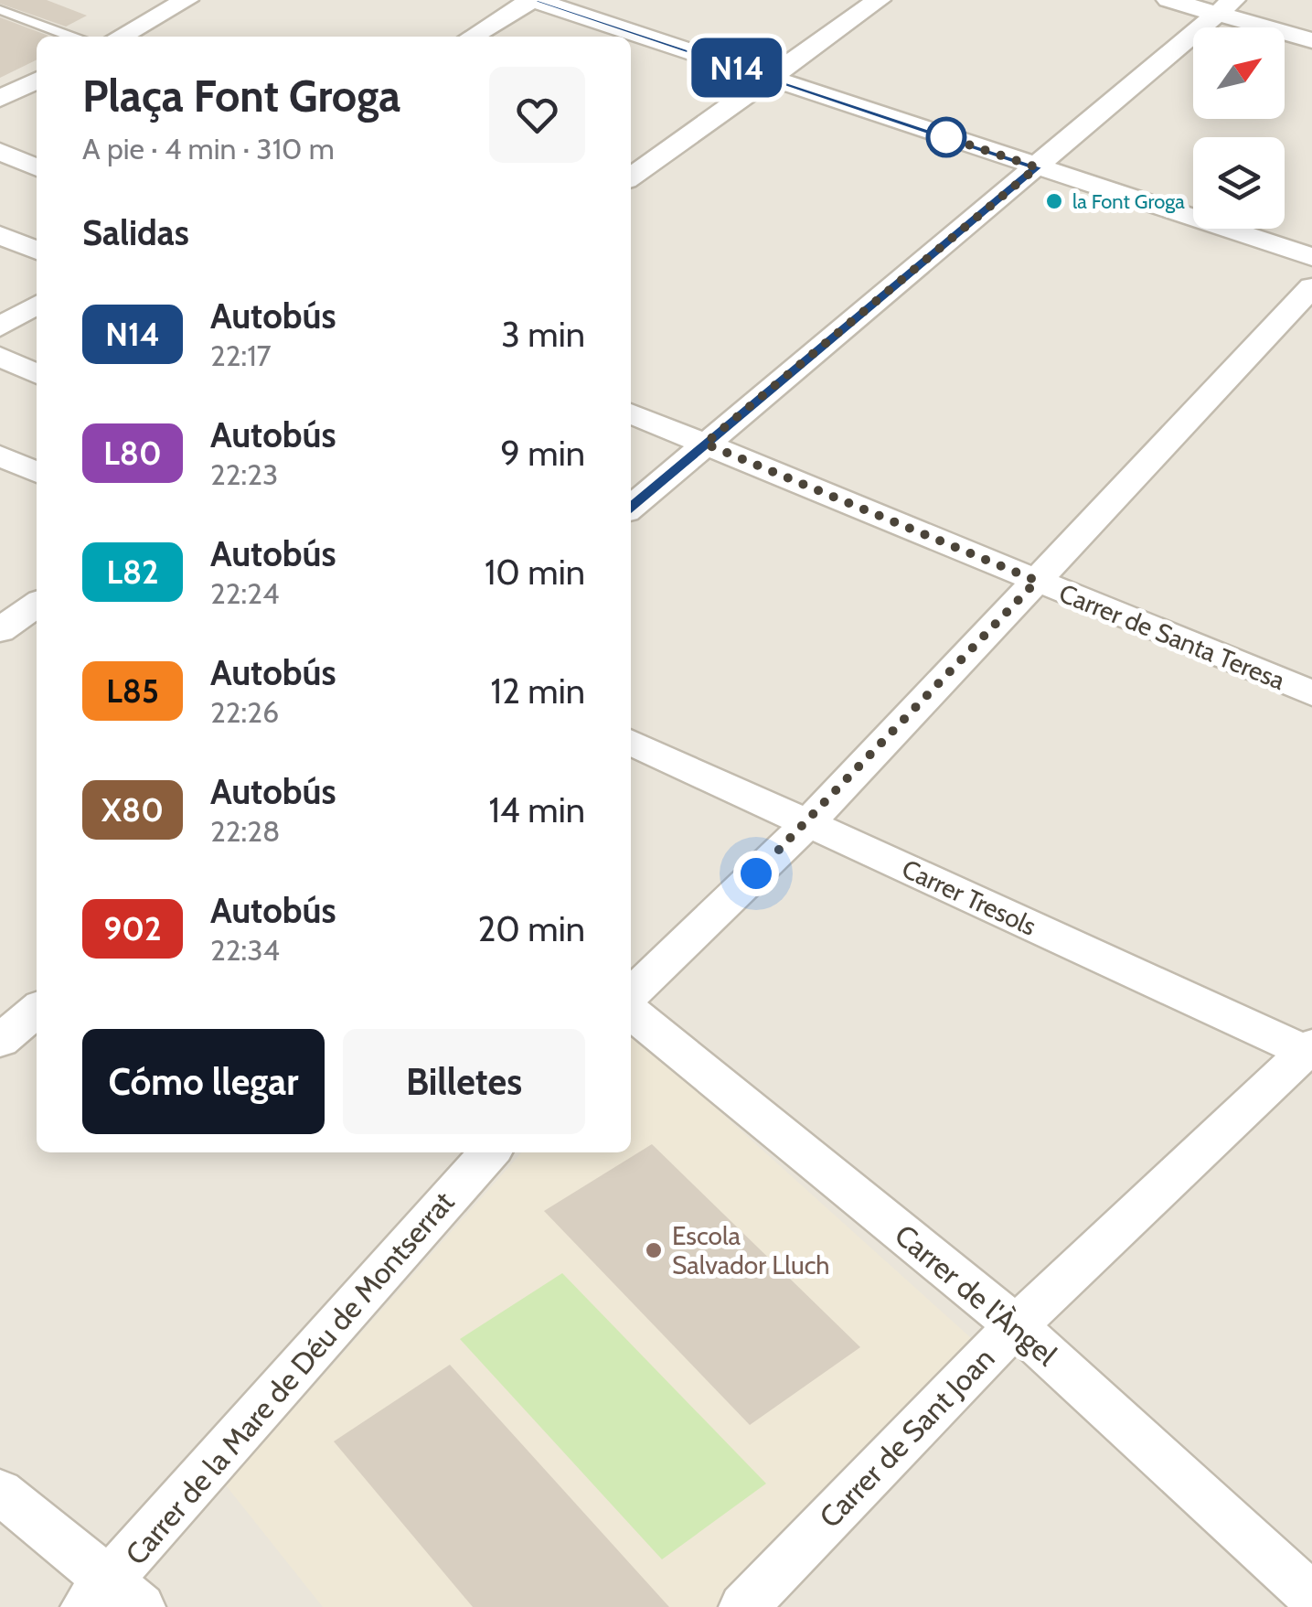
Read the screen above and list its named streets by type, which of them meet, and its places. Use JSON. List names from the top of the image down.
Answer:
{
  "streets": {
    "street": [
      "Carrer de Santa Teresa",
      "Carrer Tresols",
      "Carrer de l'Àngel",
      "Carrer de la Mare de Déu de Montserrat",
      "Carrer de Sant Joan"
    ]
  },
  "crossings": [
    ["Carrer Tresols", "Carrer de Sant Joan"],
    ["Carrer de l'Àngel", "Carrer de Sant Joan"]
  ],
  "places": ["la Font Groga", "Escola Salvador Lluch"],
  "lines": ["bus line N14"],
  "north": "top right",
  "page": {
    "on_map": "N14",
    "heading": [
      ["Plaça Font Groga", "A pie · 4 min · 310 m"],
      "Salidas"
    ],
    "list": [
      {
        "mark": "N14",
        "name": "Autobús",
        "note": "22:17",
        "value": "3 min"
      },
      {
        "mark": "L80",
        "name": "Autobús",
        "note": "22:23",
        "value": "9 min"
      },
      {
        "mark": "L82",
        "name": "Autobús",
        "note": "22:24",
        "value": "10 min"
      },
      {
        "mark": "L85",
        "name": "Autobús",
        "note": "22:26",
        "value": "12 min"
      },
      {
        "mark": "X80",
        "name": "Autobús",
        "note": "22:28",
        "value": "14 min"
      },
      {
        "mark": "902",
        "name": "Autobús",
        "note": "22:34",
        "value": "20 min"
      }
    ],
    "buttons": ["Cómo llegar", "Billetes"]
  }
}
